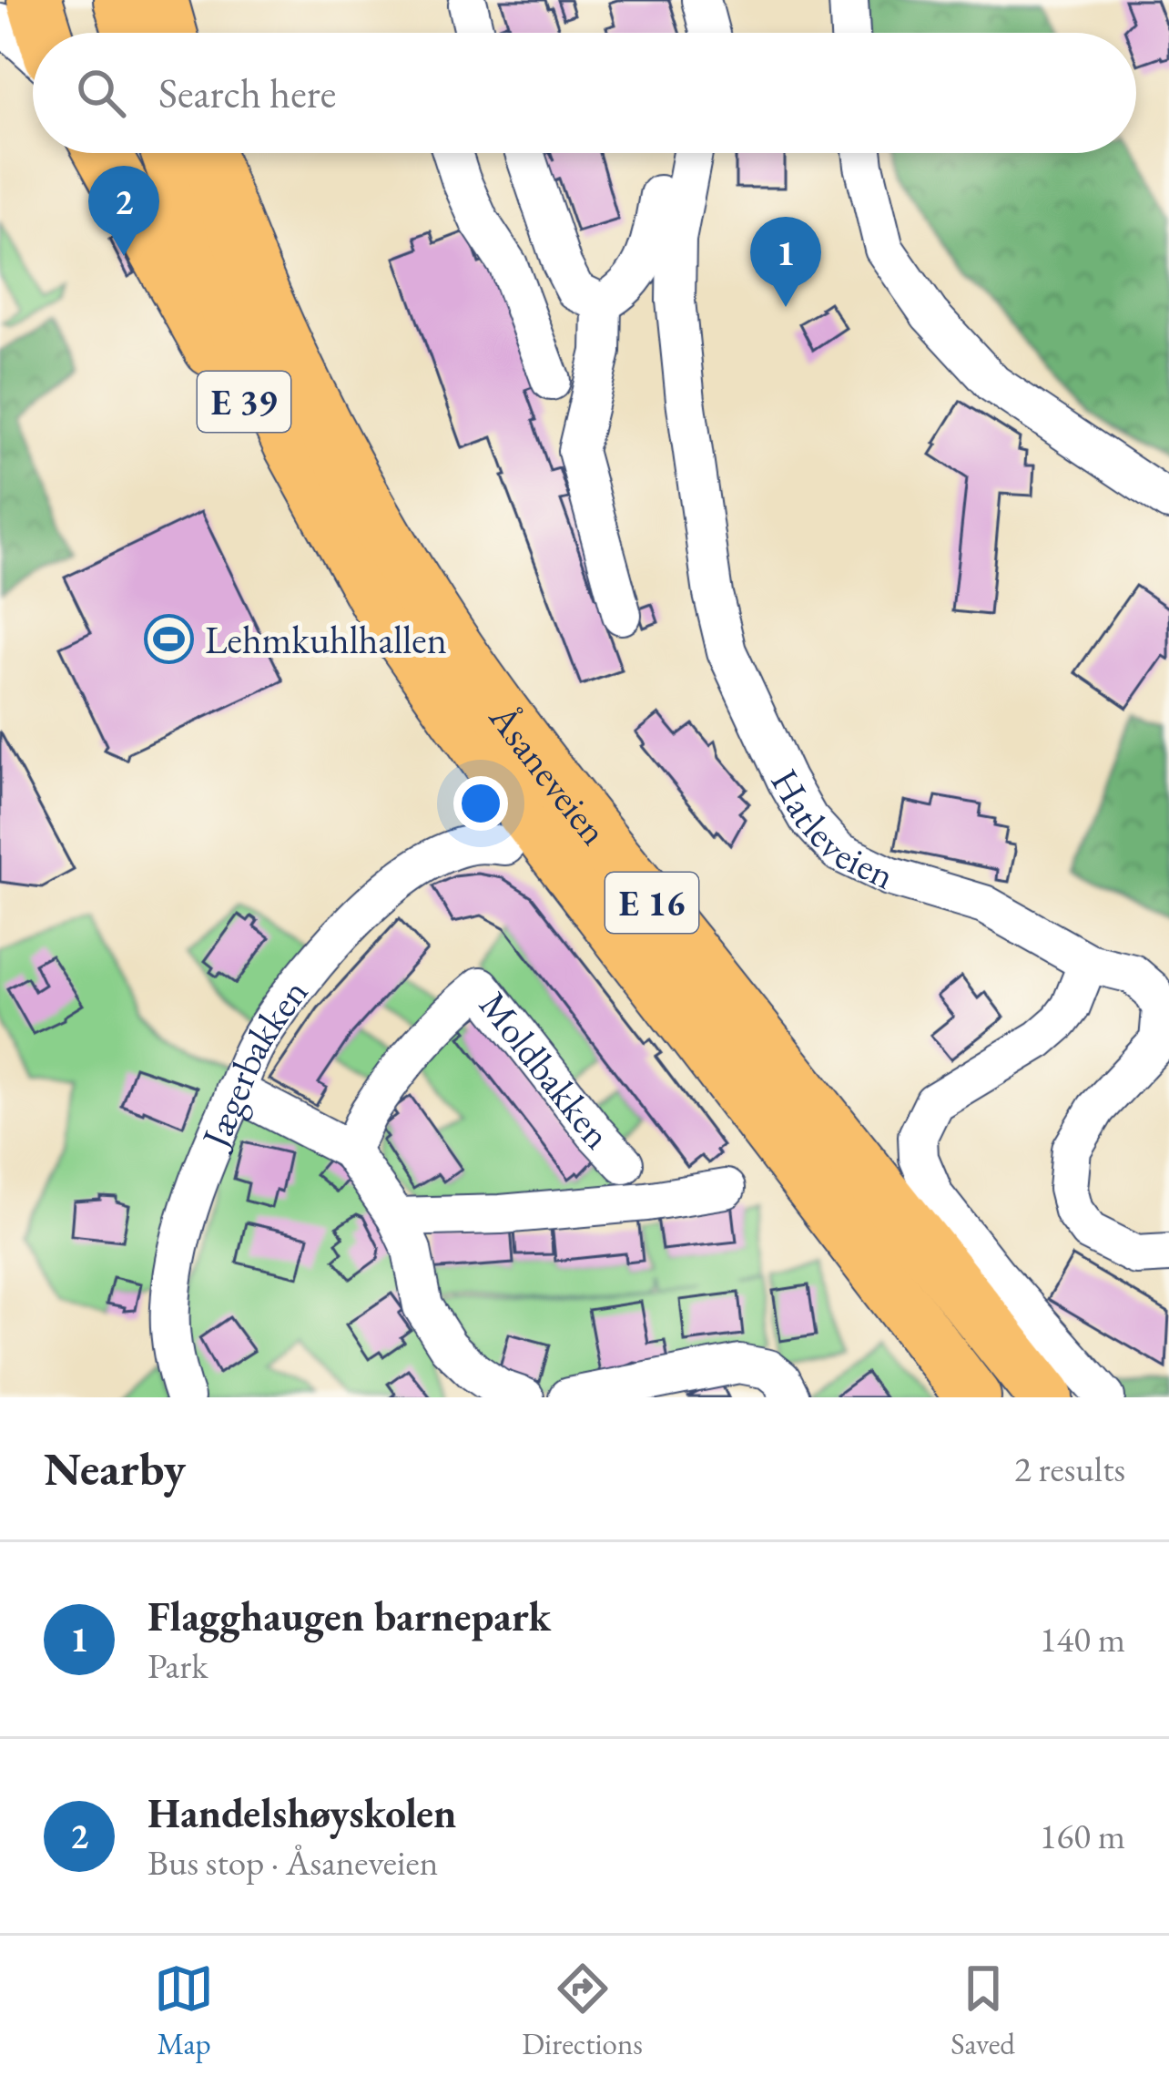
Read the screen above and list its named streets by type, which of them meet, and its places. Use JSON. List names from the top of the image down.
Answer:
{
  "streets": {
    "highway": ["E 39", "Åsaneveien", "E 16"],
    "street": ["Hatleveien", "Jægerbakken", "Moldbakken"]
  },
  "crossings": [
    ["E 39", "Åsaneveien"]
  ],
  "places": {
    "sports": ["Lehmkuhlhallen"]
  },
  "page": {
    "search": "Search here",
    "pins": ["2", "1"],
    "heading": ["Nearby", "2 results"],
    "list": [
      {
        "mark": "1",
        "name": "Flagghaugen barnepark",
        "note": "Park",
        "value": "140 m"
      },
      {
        "mark": "2",
        "name": "Handelshøyskolen",
        "note": "Bus stop · Åsaneveien",
        "value": "160 m"
      }
    ],
    "nav": ["Map", "Directions", "Saved"]
  }
}
